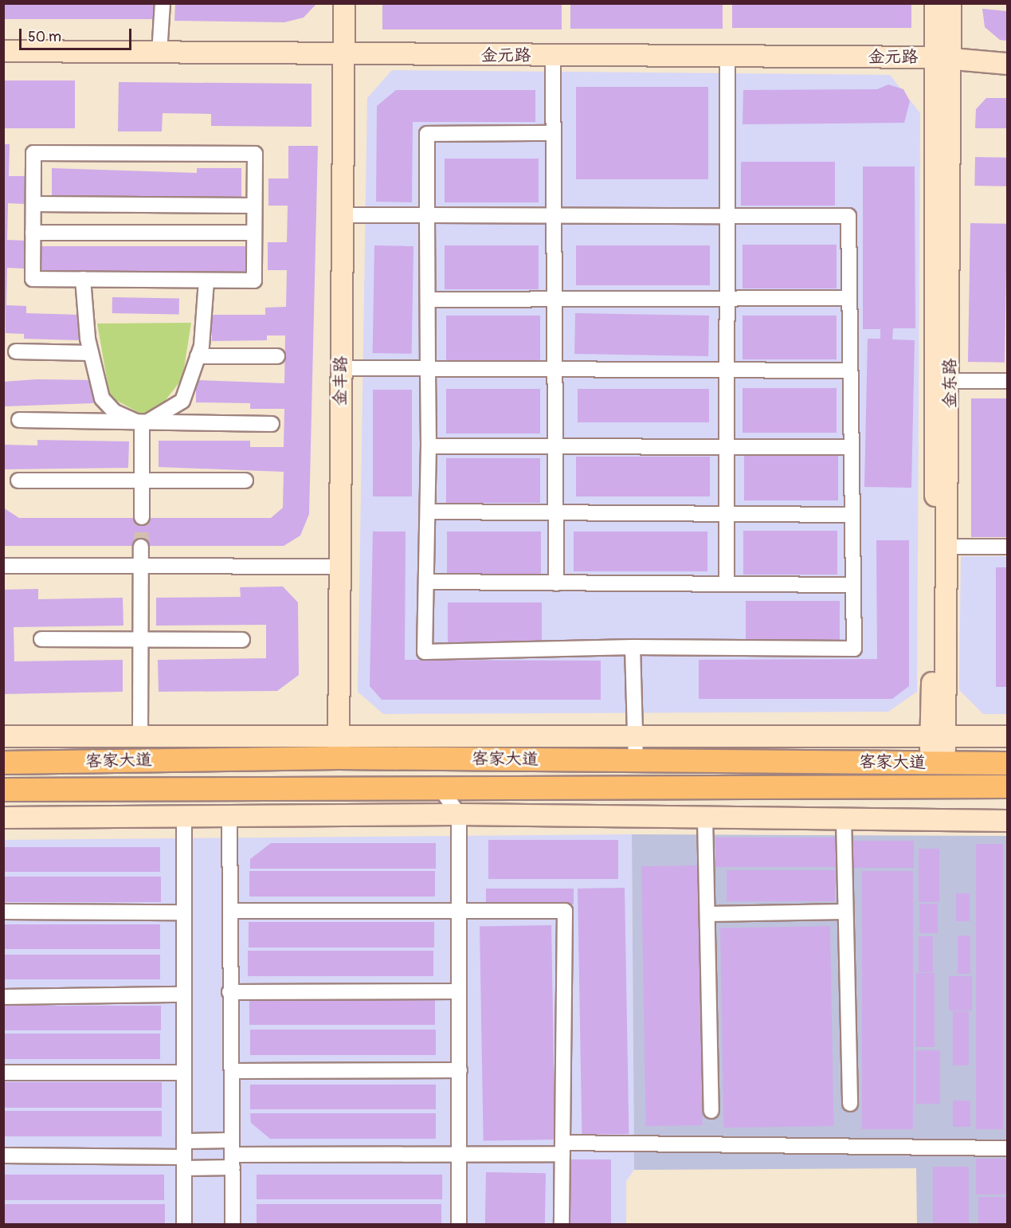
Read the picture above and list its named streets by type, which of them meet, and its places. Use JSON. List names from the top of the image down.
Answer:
{
  "streets": {
    "main road": ["客家大道"],
    "street": ["金元路", "金丰路", "金东路"]
  },
  "crossings": [
    ["金元路", "金丰路"],
    ["金元路", "金东路"],
    ["金丰路", "客家大道"],
    ["金东路", "客家大道"]
  ],
  "scale_bar": "50 m"
}
